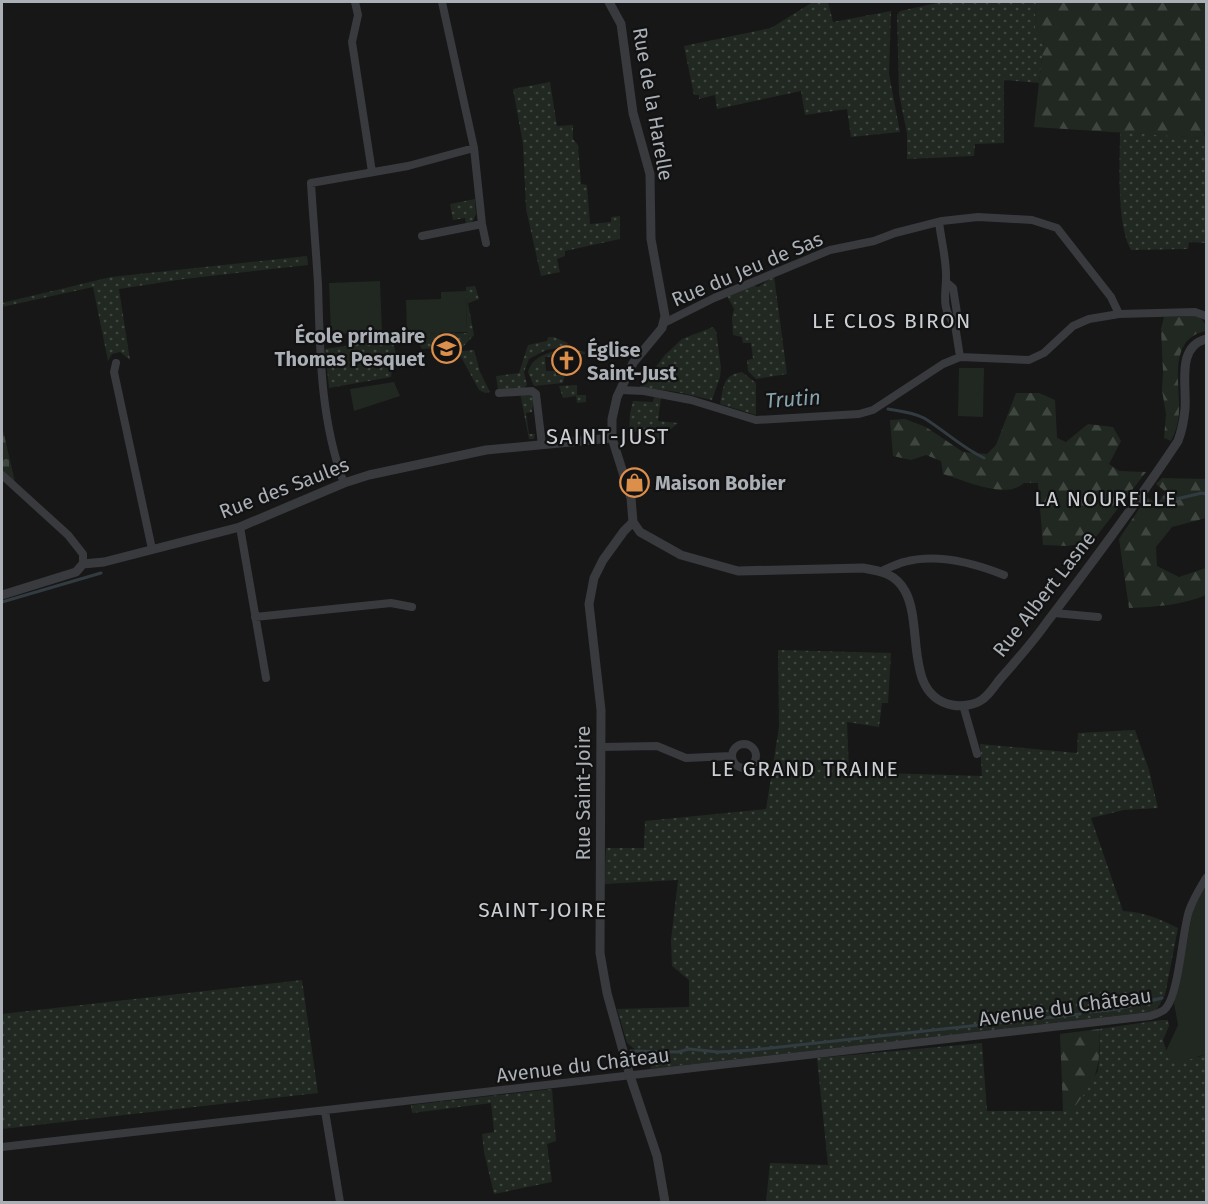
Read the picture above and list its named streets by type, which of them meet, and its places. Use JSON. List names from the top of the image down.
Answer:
{
  "streets": {
    "street": [
      "Rue de la Harelle",
      "Rue du Jeu de Sas",
      "Rue des Saules",
      "Rue Albert Lasne",
      "Rue Saint-Joire",
      "Avenue du Château"
    ]
  },
  "crossings": [
    ["Rue de la Harelle", "Rue du Jeu de Sas"],
    ["Rue Saint-Joire", "Avenue du Château"]
  ],
  "districts": [
    "LE CLOS BIRON",
    "SAINT-JUST",
    "LA NOURELLE",
    "LE GRAND TRAINE",
    "SAINT-JOIRE"
  ],
  "water": ["Trutin"],
  "places": {
    "school or university": ["École primaire Thomas Pesquet"],
    "church": ["Église Saint-Just"],
    "shop": ["Maison Bobier"]
  }
}
